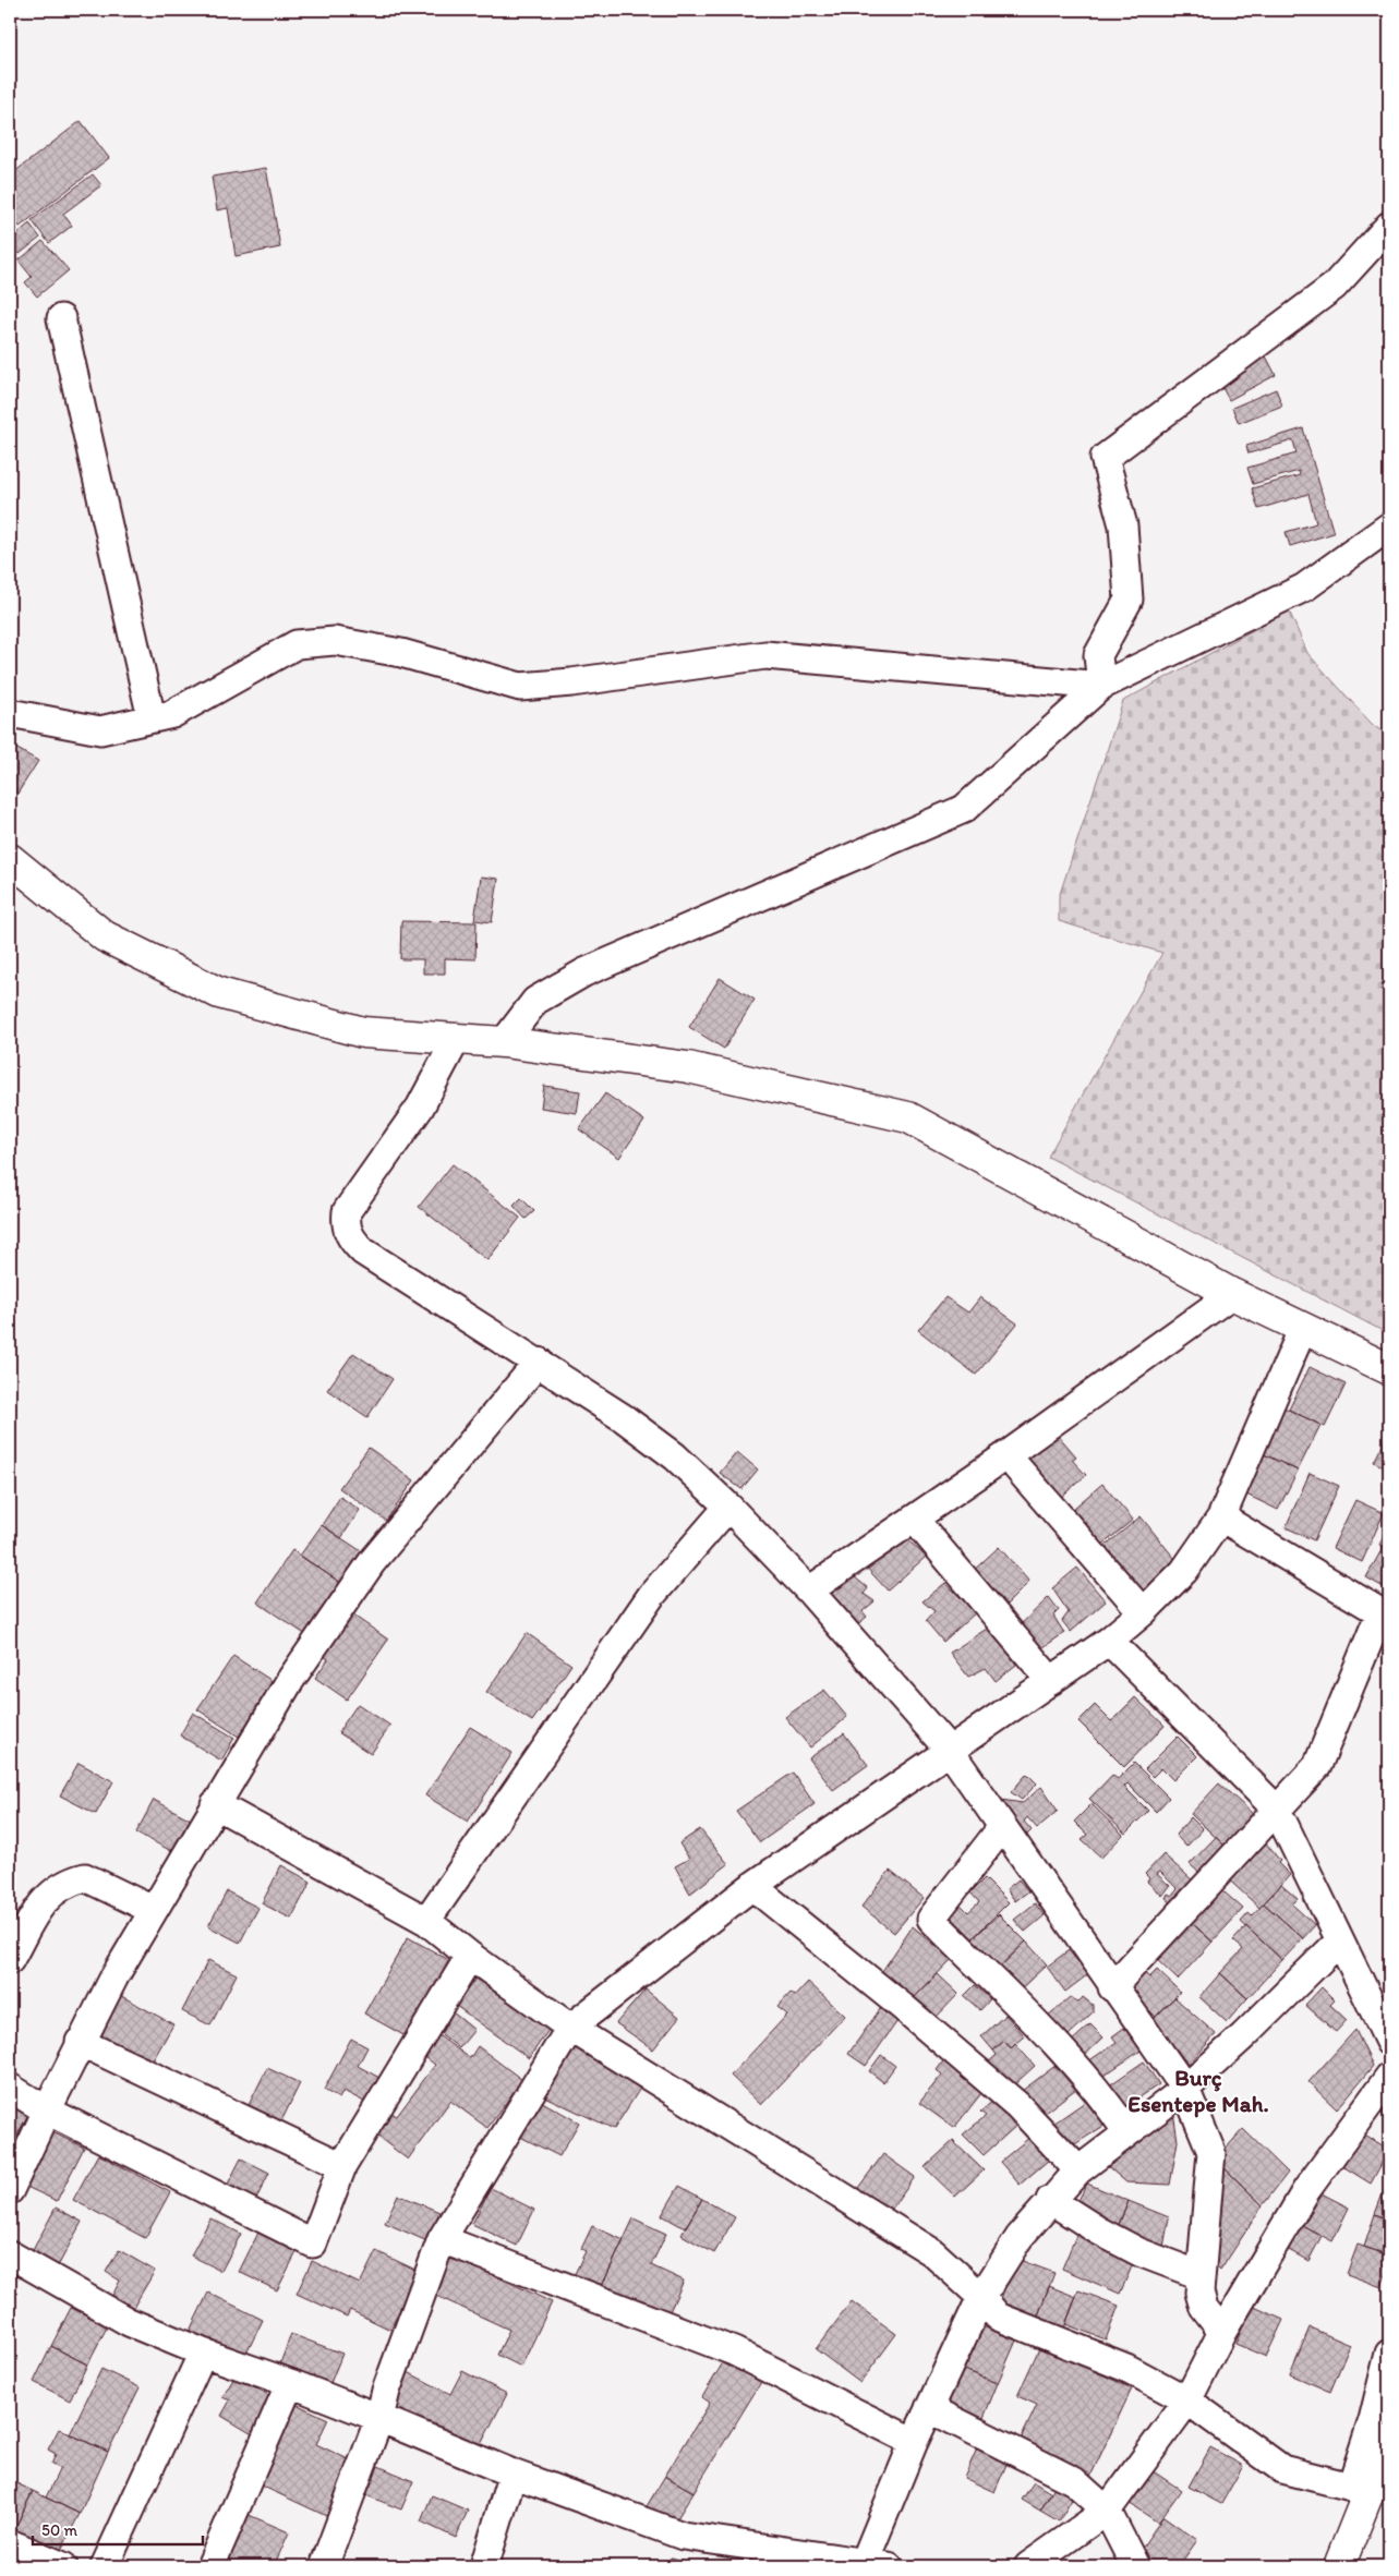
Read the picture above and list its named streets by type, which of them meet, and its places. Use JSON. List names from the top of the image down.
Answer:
{
  "districts": ["Burç Esentepe Mah."],
  "scale_bar": "50 m"
}
